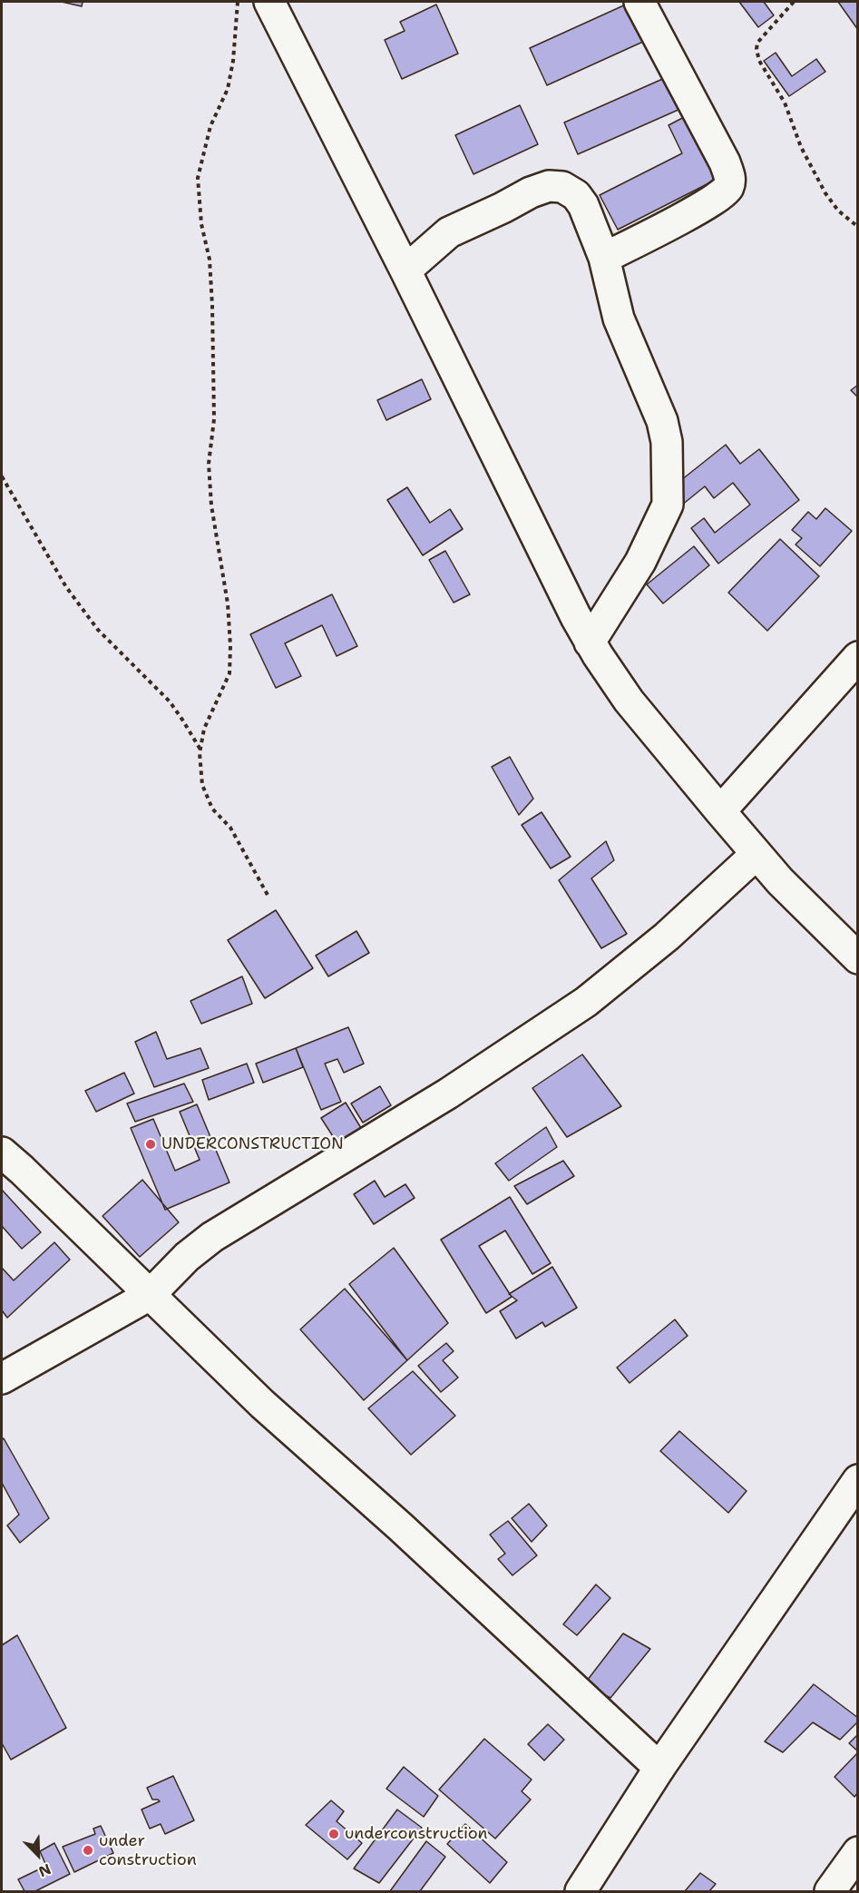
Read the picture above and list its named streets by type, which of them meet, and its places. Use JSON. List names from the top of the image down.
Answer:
{
  "places": ["UNDERCONSTRUCTION", "underconstruction", "under construction"],
  "north": "bottom right"
}
